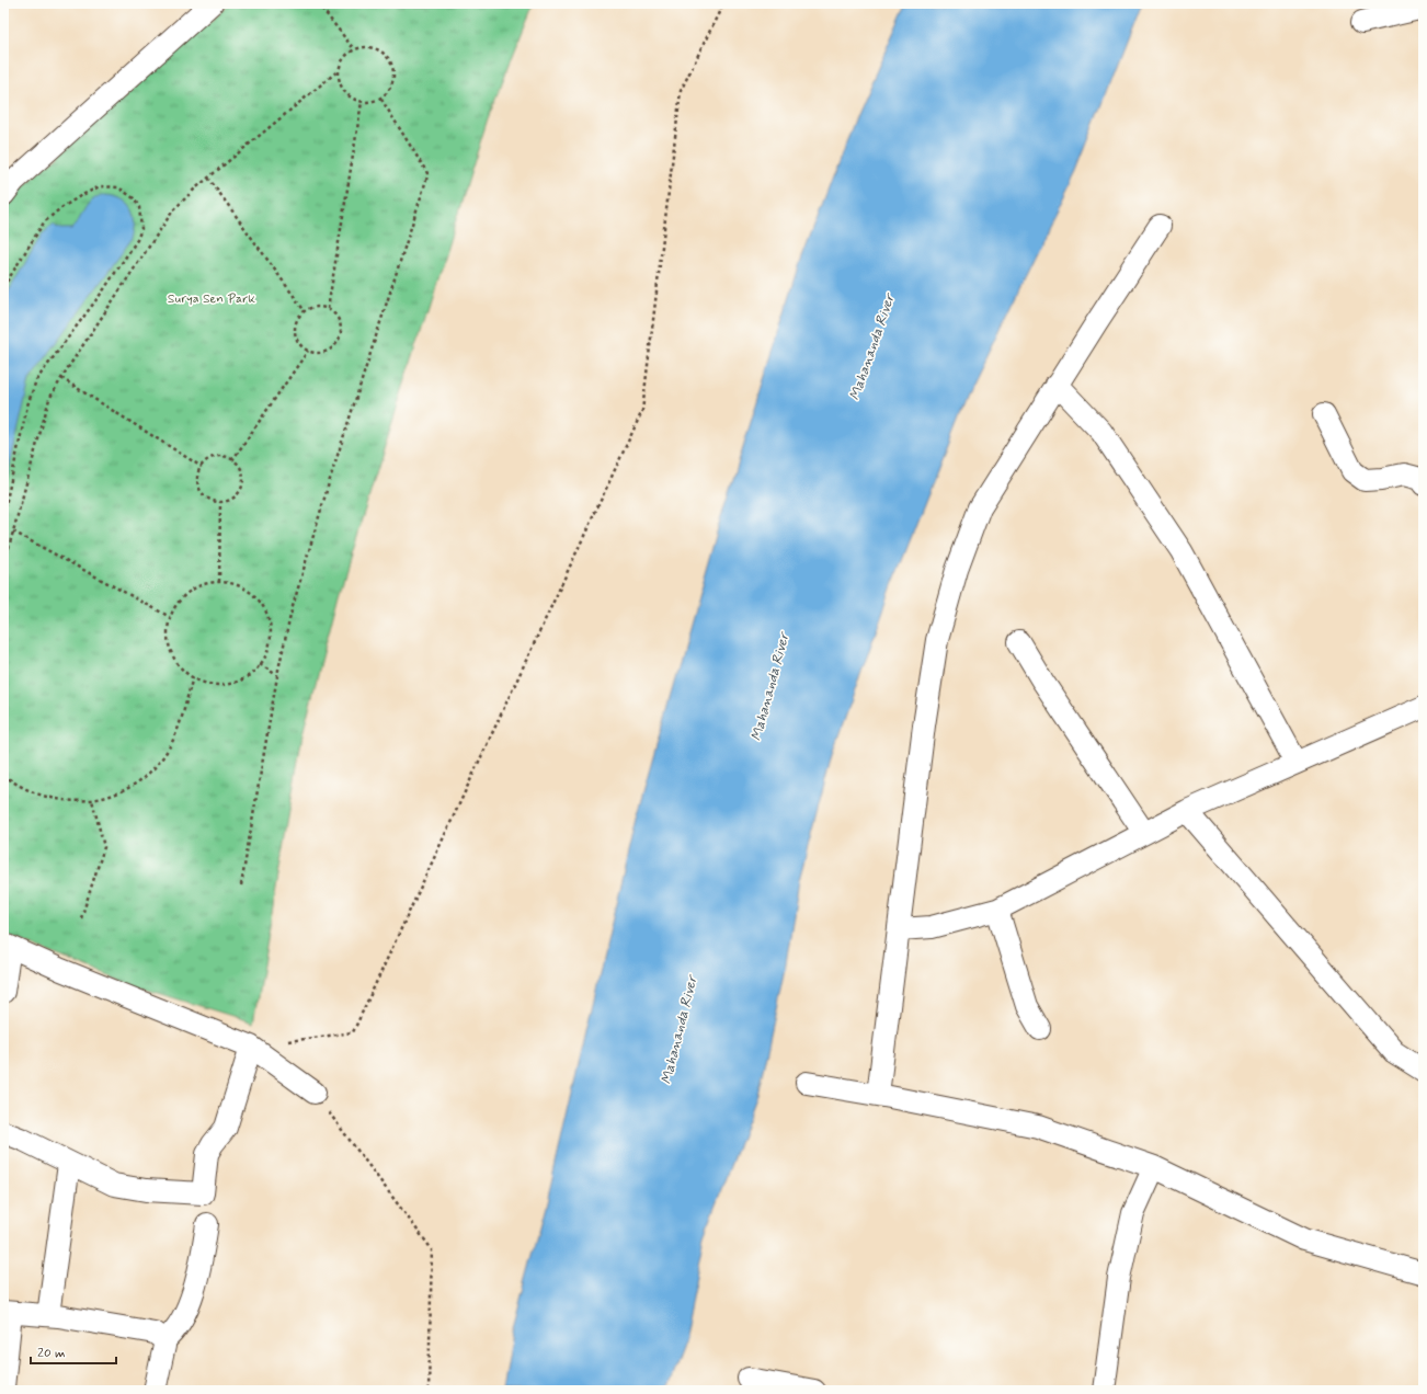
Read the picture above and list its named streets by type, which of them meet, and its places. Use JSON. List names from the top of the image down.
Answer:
{
  "water": ["Mahananda River"],
  "parks": ["Surya Sen Park"],
  "scale_bar": "20 m"
}
